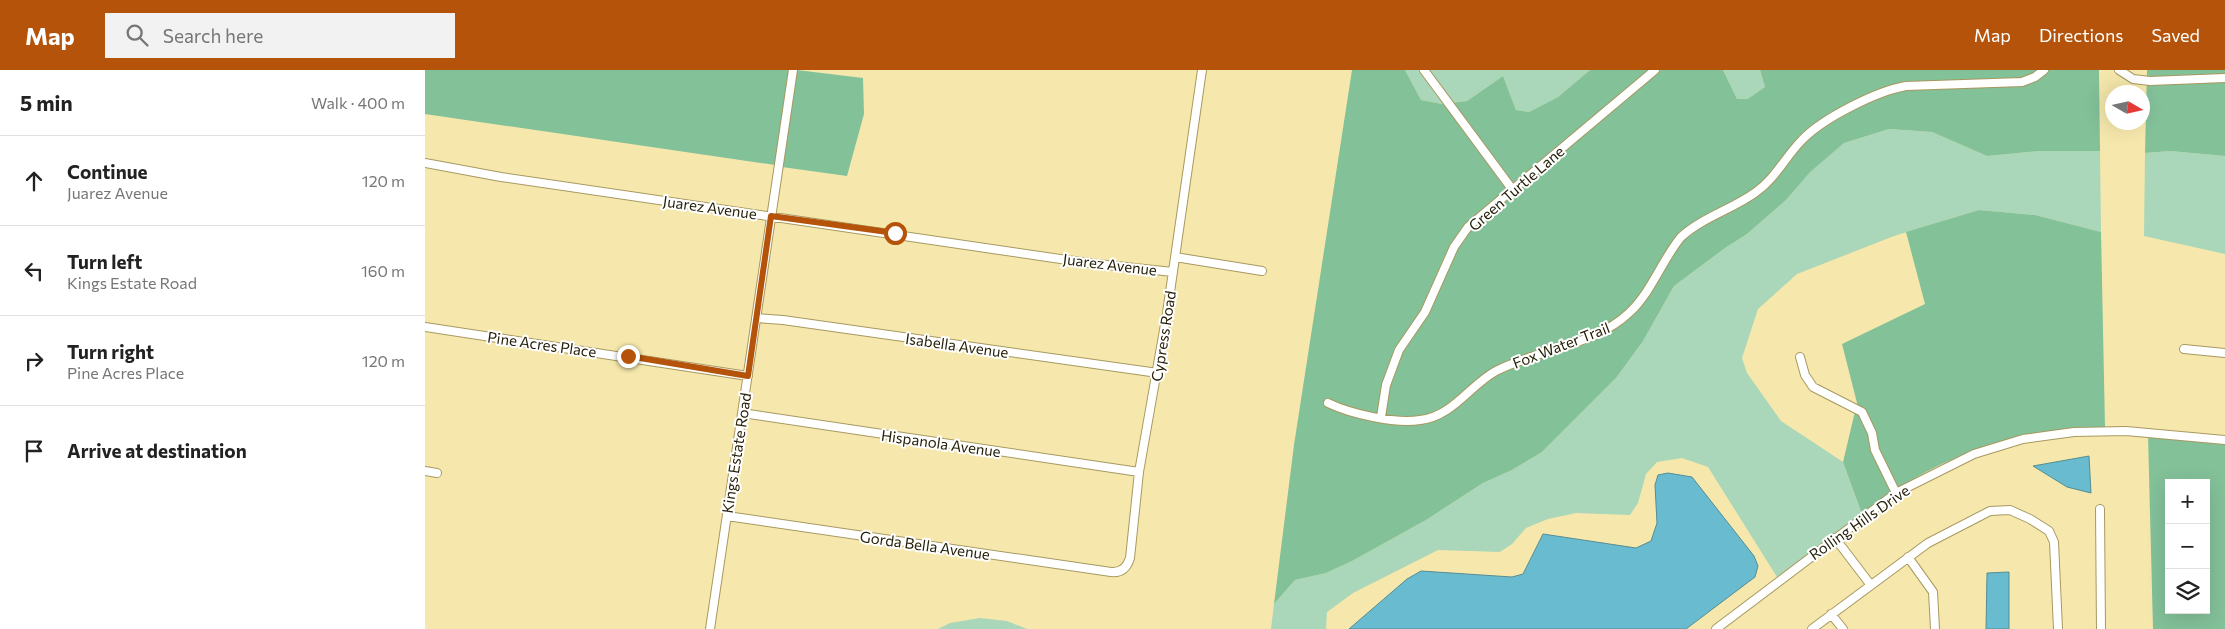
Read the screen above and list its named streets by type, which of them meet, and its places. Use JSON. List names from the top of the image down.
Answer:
{
  "streets": {
    "street": [
      "Green Turtle Lane",
      "Juarez Avenue",
      "Cypress Road",
      "Pine Acres Place",
      "Isabella Avenue",
      "Fox Water Trail",
      "Hispanola Avenue",
      "Kings Estate Road",
      "Rolling Hills Drive",
      "Gorda Bella Avenue"
    ]
  },
  "crossings": [
    ["Green Turtle Lane", "Fox Water Trail"],
    ["Juarez Avenue", "Cypress Road"],
    ["Juarez Avenue", "Kings Estate Road"],
    ["Cypress Road", "Isabella Avenue"],
    ["Cypress Road", "Hispanola Avenue"],
    ["Cypress Road", "Gorda Bella Avenue"],
    ["Pine Acres Place", "Kings Estate Road"],
    ["Isabella Avenue", "Kings Estate Road"],
    ["Hispanola Avenue", "Kings Estate Road"],
    ["Kings Estate Road", "Gorda Bella Avenue"]
  ],
  "north": "right",
  "page": {
    "header": "Map",
    "search": "Search here",
    "nav": ["Map", "Directions", "Saved"],
    "heading": ["5 min", "Walk · 400 m"],
    "list": [
      ["Continue", "Juarez Avenue", "120 m"],
      ["Turn left", "Kings Estate Road", "160 m"],
      ["Turn right", "Pine Acres Place", "120 m"],
      "Arrive at destination"
    ],
    "map_buttons": ["+", "−"]
  }
}
